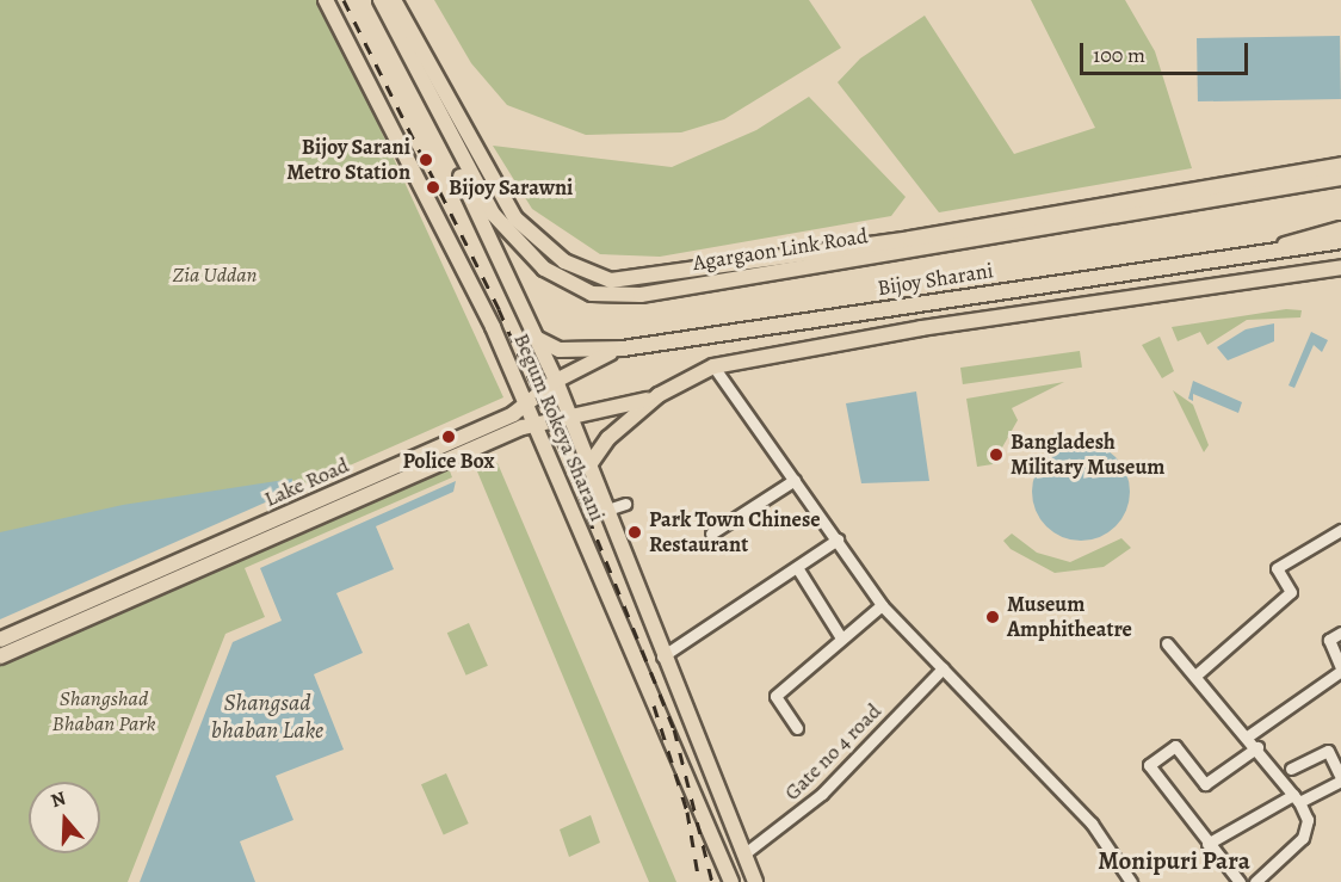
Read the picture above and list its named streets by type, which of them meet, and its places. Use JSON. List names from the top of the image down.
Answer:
{
  "streets": {
    "main road": [
      "Agargaon Link Road",
      "Bijoy Sharani",
      "Begum Rokeya Sharani",
      "Lake Road"
    ],
    "street": ["Gate no 4 road"]
  },
  "crossings": [
    ["Bijoy Sharani", "Begum Rokeya Sharani"],
    ["Bijoy Sharani", "Lake Road"],
    ["Begum Rokeya Sharani", "Lake Road"],
    ["Begum Rokeya Sharani", "Gate no 4 road"]
  ],
  "districts": ["Monipuri Para"],
  "water": ["Shangsad bhaban Lake"],
  "parks": ["Zia Uddan", "Shangshad Bhaban Park"],
  "places": [
    "Bijoy Sarani Metro Station",
    "Bijoy Sarawni",
    "Police Box",
    "Bangladesh Military Museum",
    "Park Town Chinese Restaurant",
    "Museum Amphitheatre"
  ],
  "scale_bar": "100 m",
  "north": "top"
}
